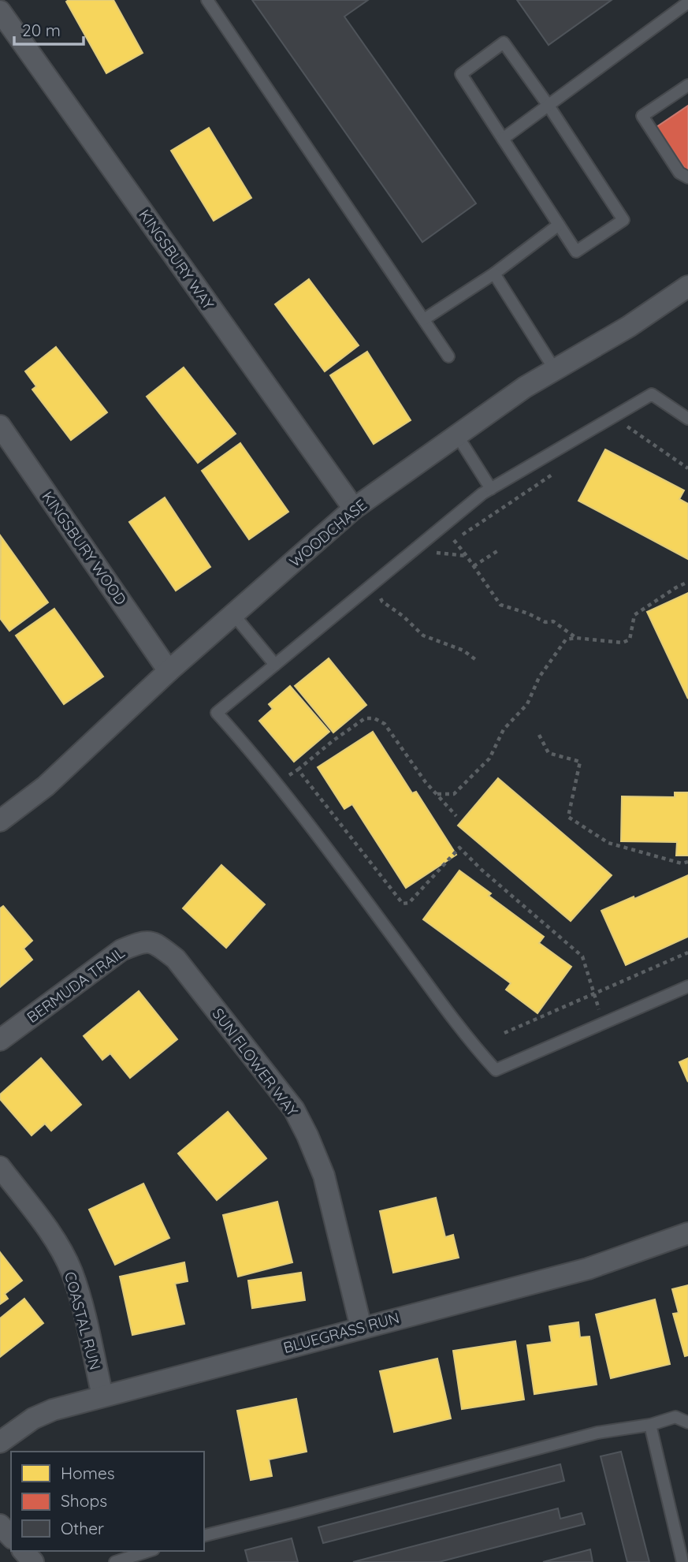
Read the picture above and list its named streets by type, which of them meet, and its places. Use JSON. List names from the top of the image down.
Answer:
{
  "streets": {
    "street": [
      "KINGSBURY WAY",
      "WOODCHASE",
      "KINGSBURY WOOD",
      "BERMUDA TRAIL",
      "SUN FLOWER WAY",
      "COASTAL RUN",
      "BLUEGRASS RUN"
    ]
  },
  "crossings": [
    ["KINGSBURY WAY", "WOODCHASE"],
    ["WOODCHASE", "KINGSBURY WOOD"],
    ["BERMUDA TRAIL", "SUN FLOWER WAY"],
    ["SUN FLOWER WAY", "BLUEGRASS RUN"],
    ["COASTAL RUN", "BLUEGRASS RUN"]
  ],
  "legend": ["Homes", "Shops", "Other"],
  "scale_bar": "20 m"
}
